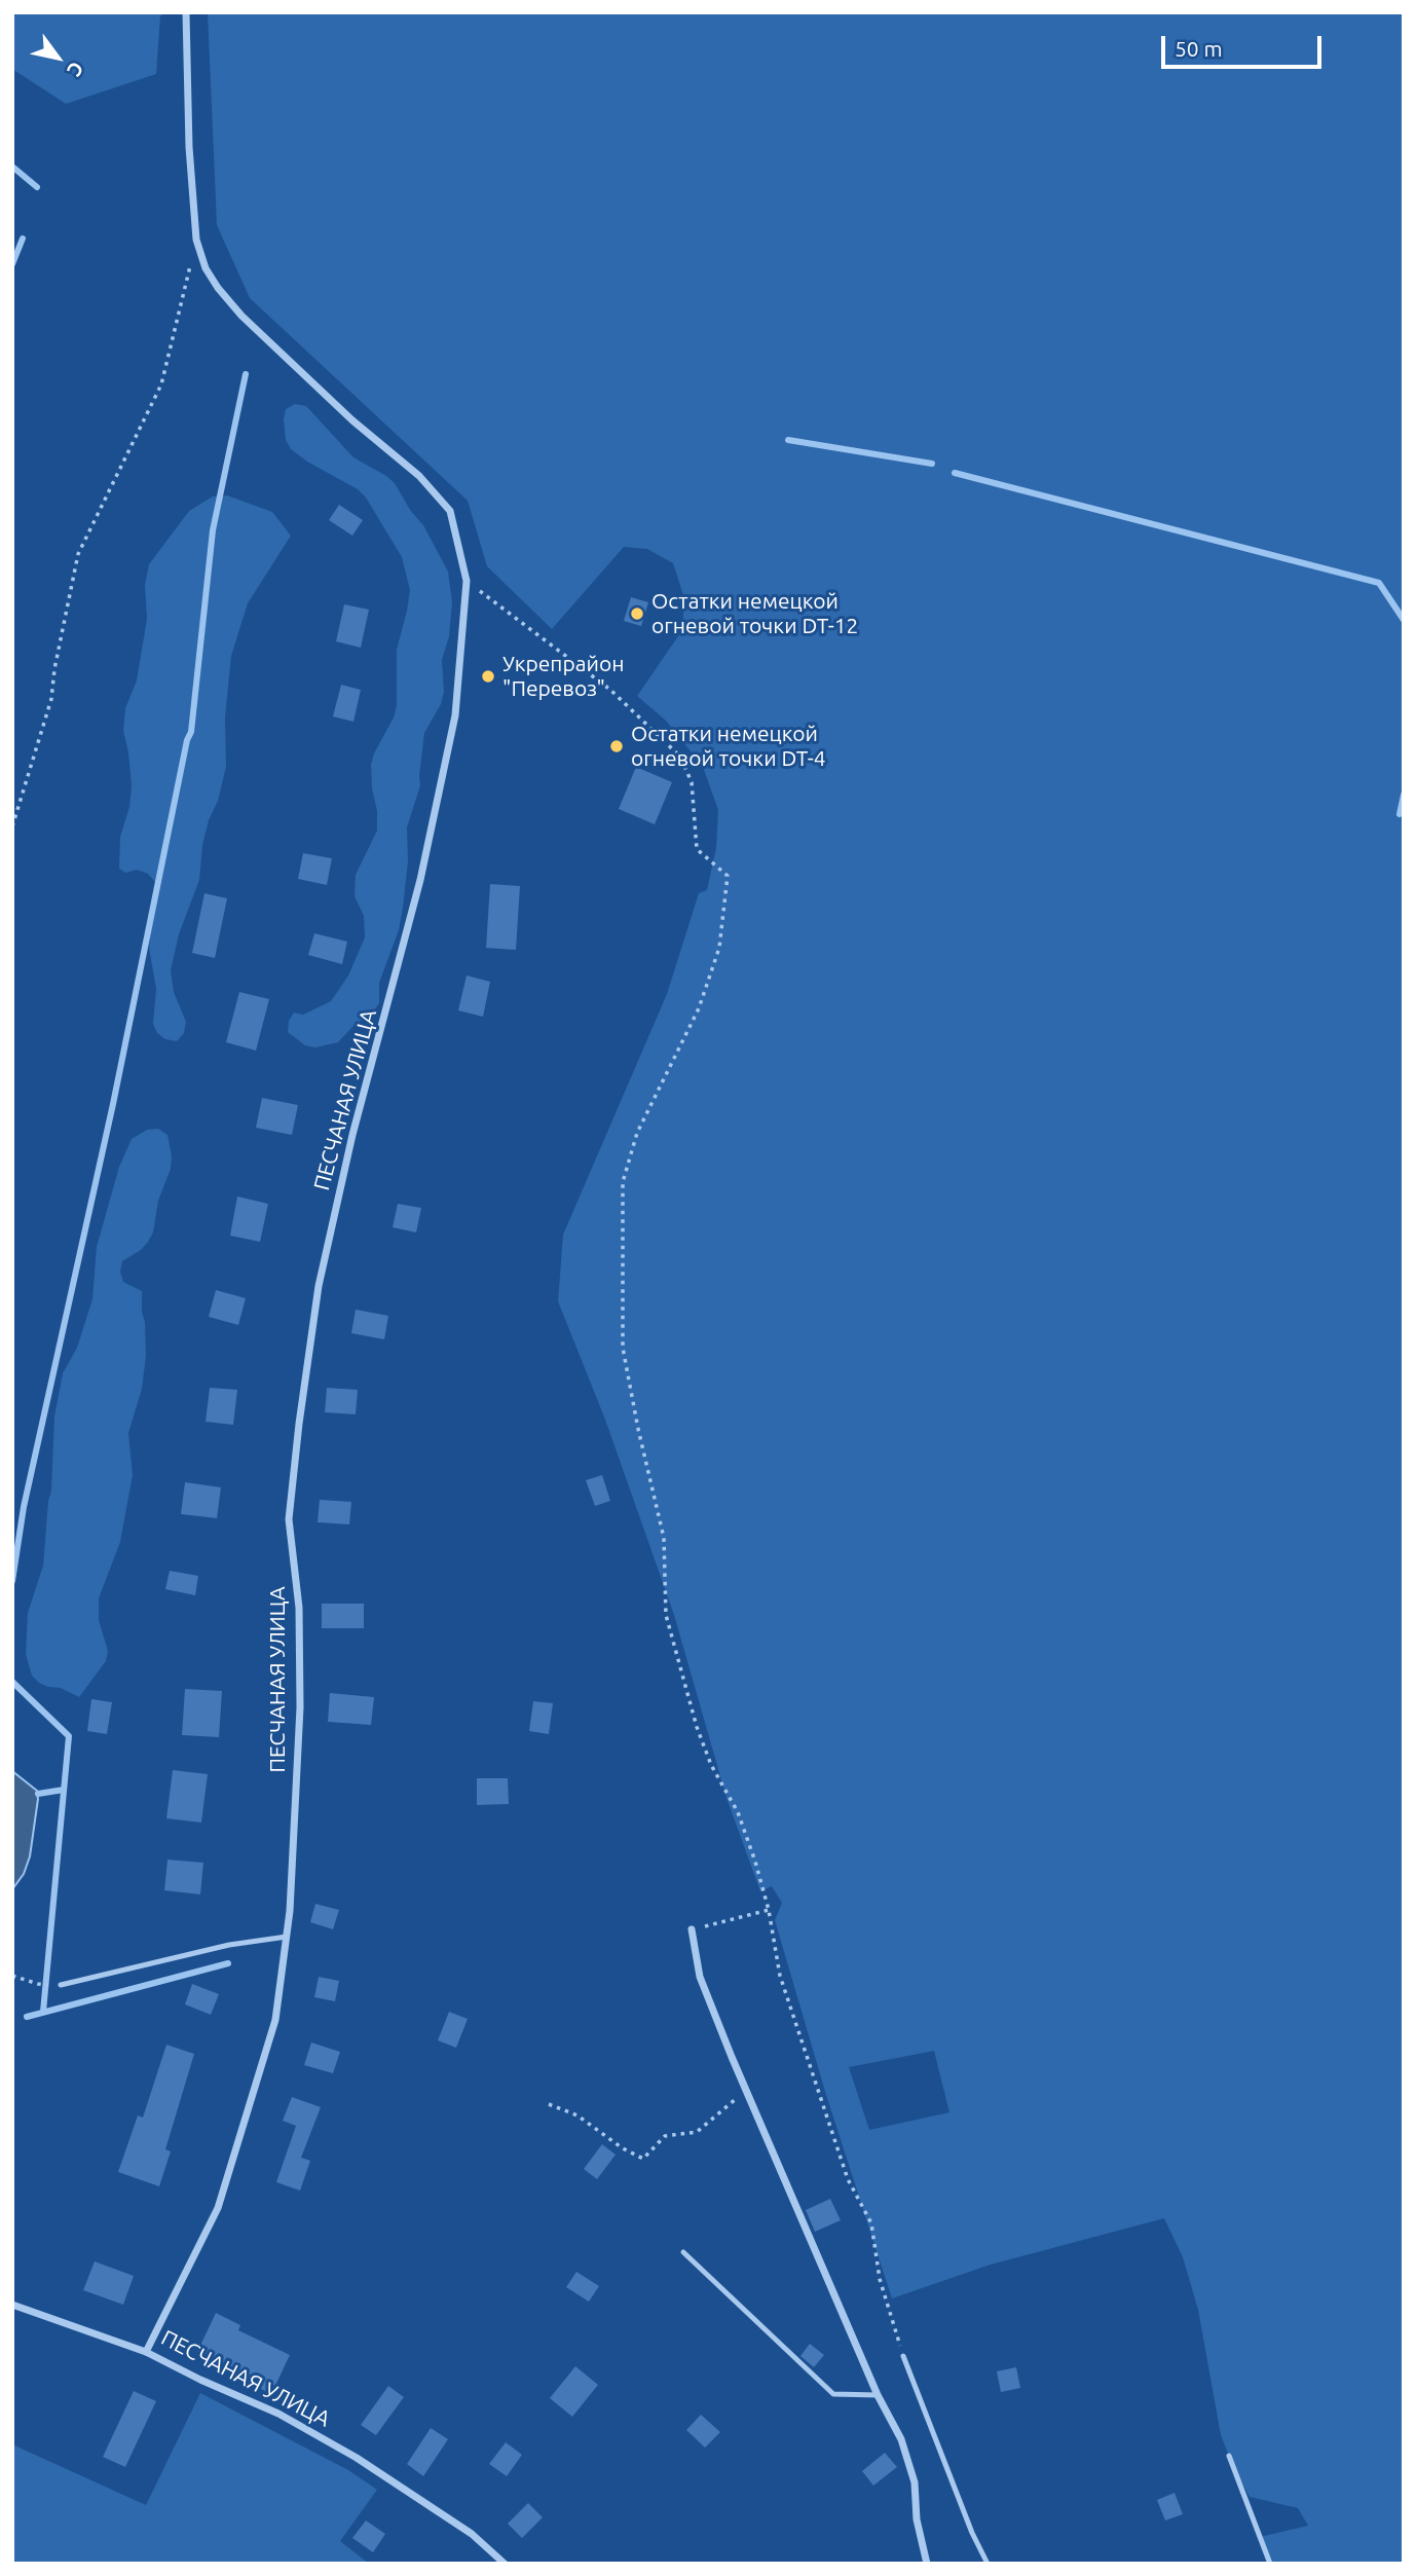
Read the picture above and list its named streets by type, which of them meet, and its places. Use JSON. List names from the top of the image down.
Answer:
{
  "streets": {
    "street": ["ПЕСЧАНАЯ УЛИЦА"]
  },
  "places": ["Остатки немецкой огневой точки DT-12", "Укрепрайон \"Перевоз\"", "Остатки немецкой огневой точки DT-4"],
  "scale_bar": "50 m",
  "north": "bottom right"
}
